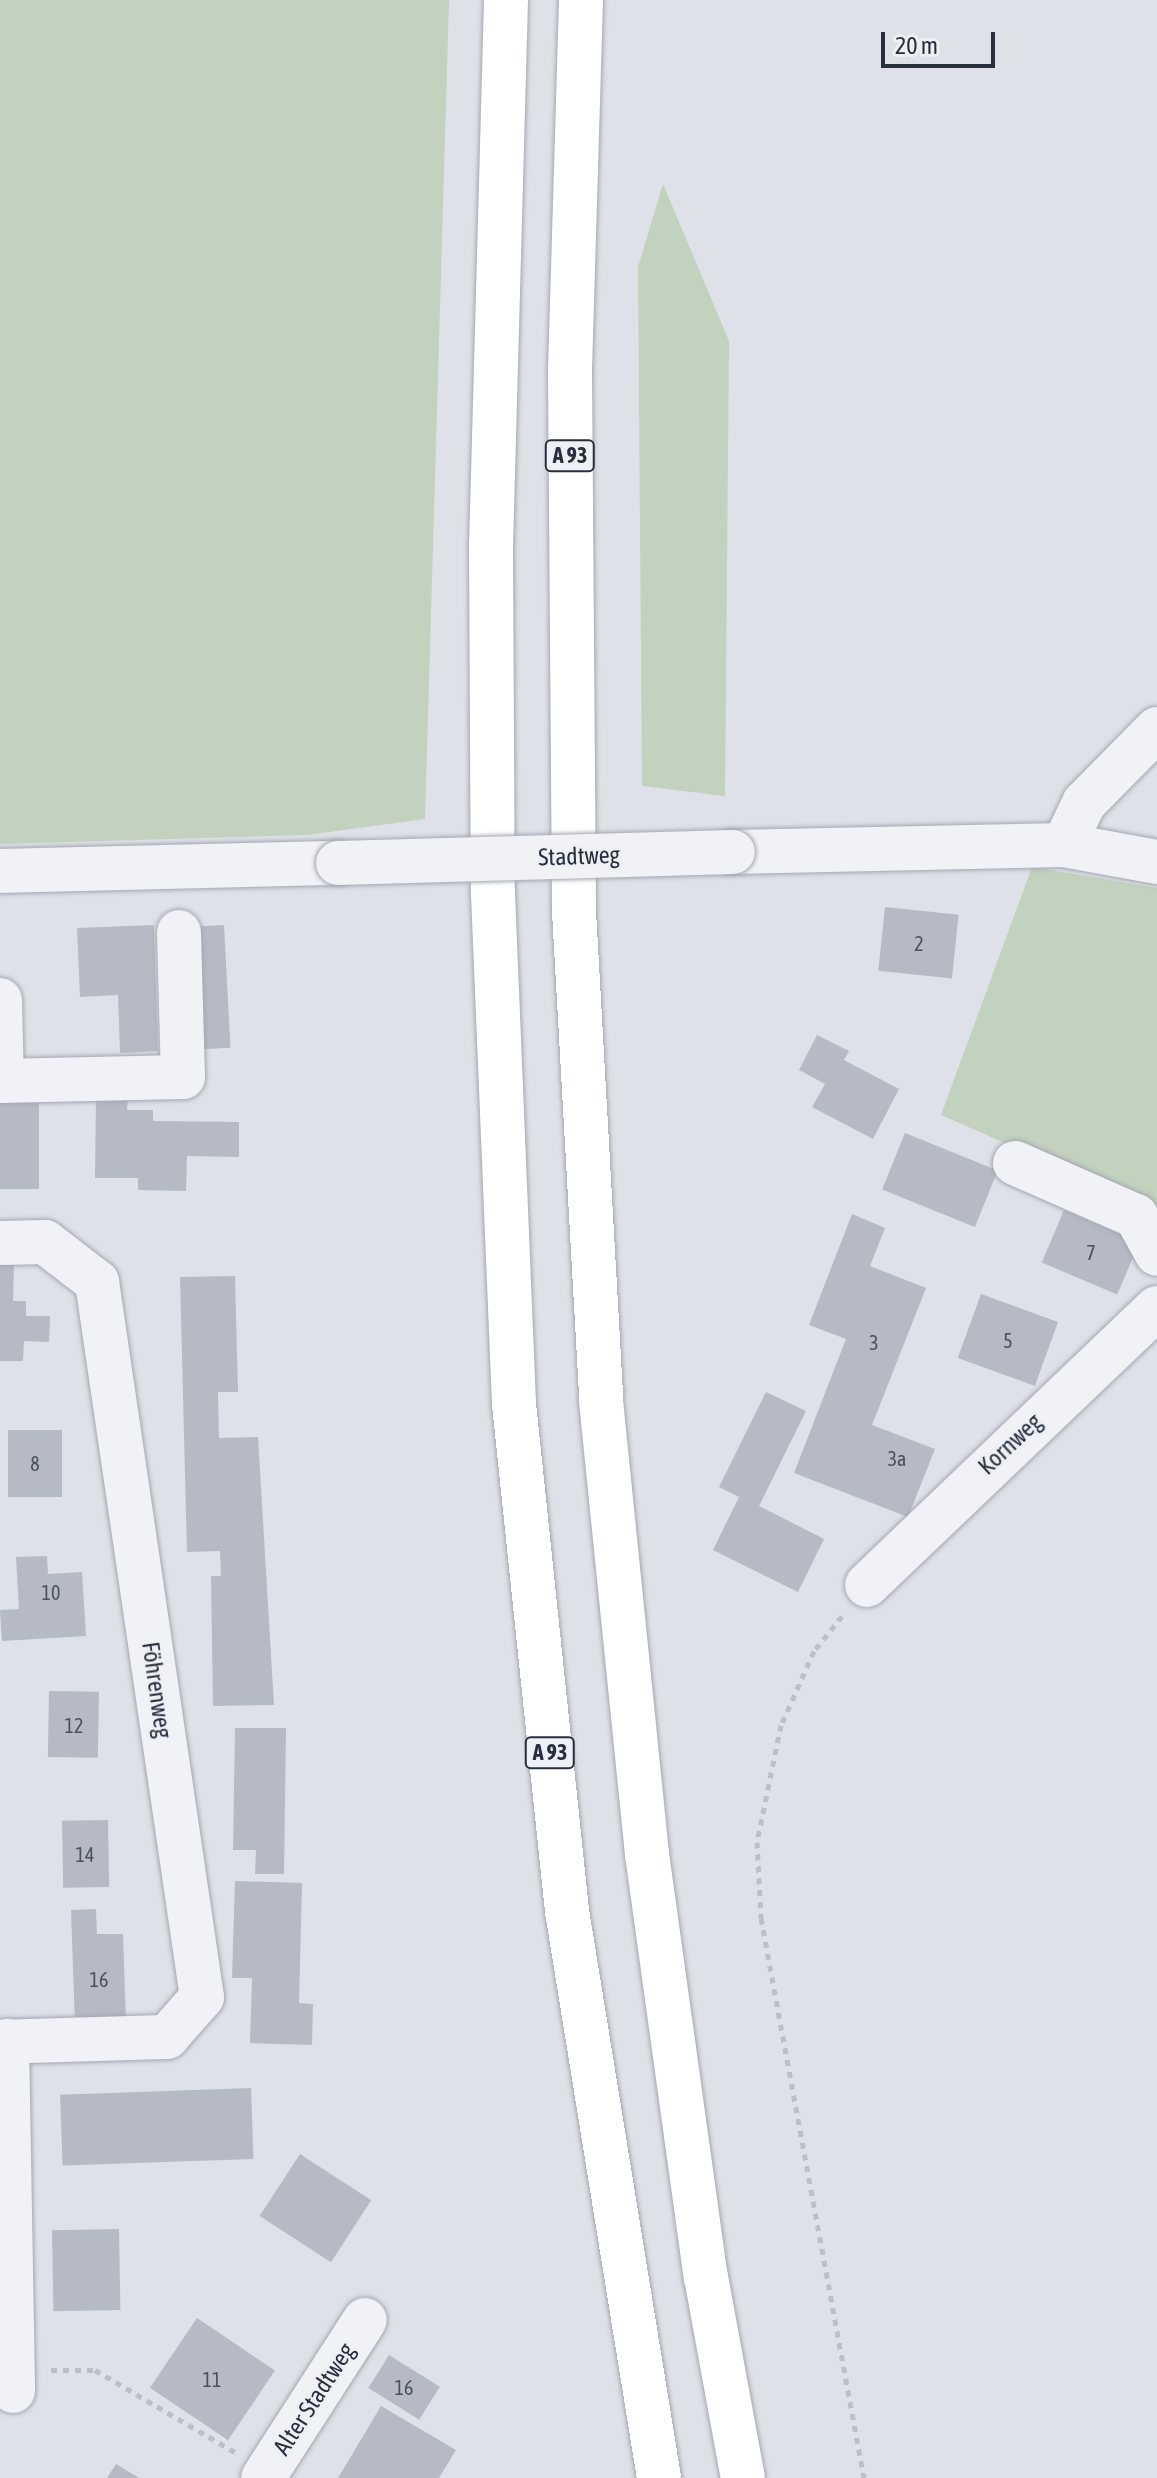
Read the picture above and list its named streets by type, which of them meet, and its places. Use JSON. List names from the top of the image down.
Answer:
{
  "streets": {
    "highway": ["A 93"],
    "street": [
      "Stadtweg",
      "Kornweg",
      "Föhrenweg",
      "Alter Stadtweg"
    ]
  },
  "house_numbers": [
    "2",
    "7",
    "5",
    "3",
    "3a",
    "8",
    "10",
    "12",
    "14",
    "16",
    "11",
    "16"
  ],
  "scale_bar": "20 m"
}
